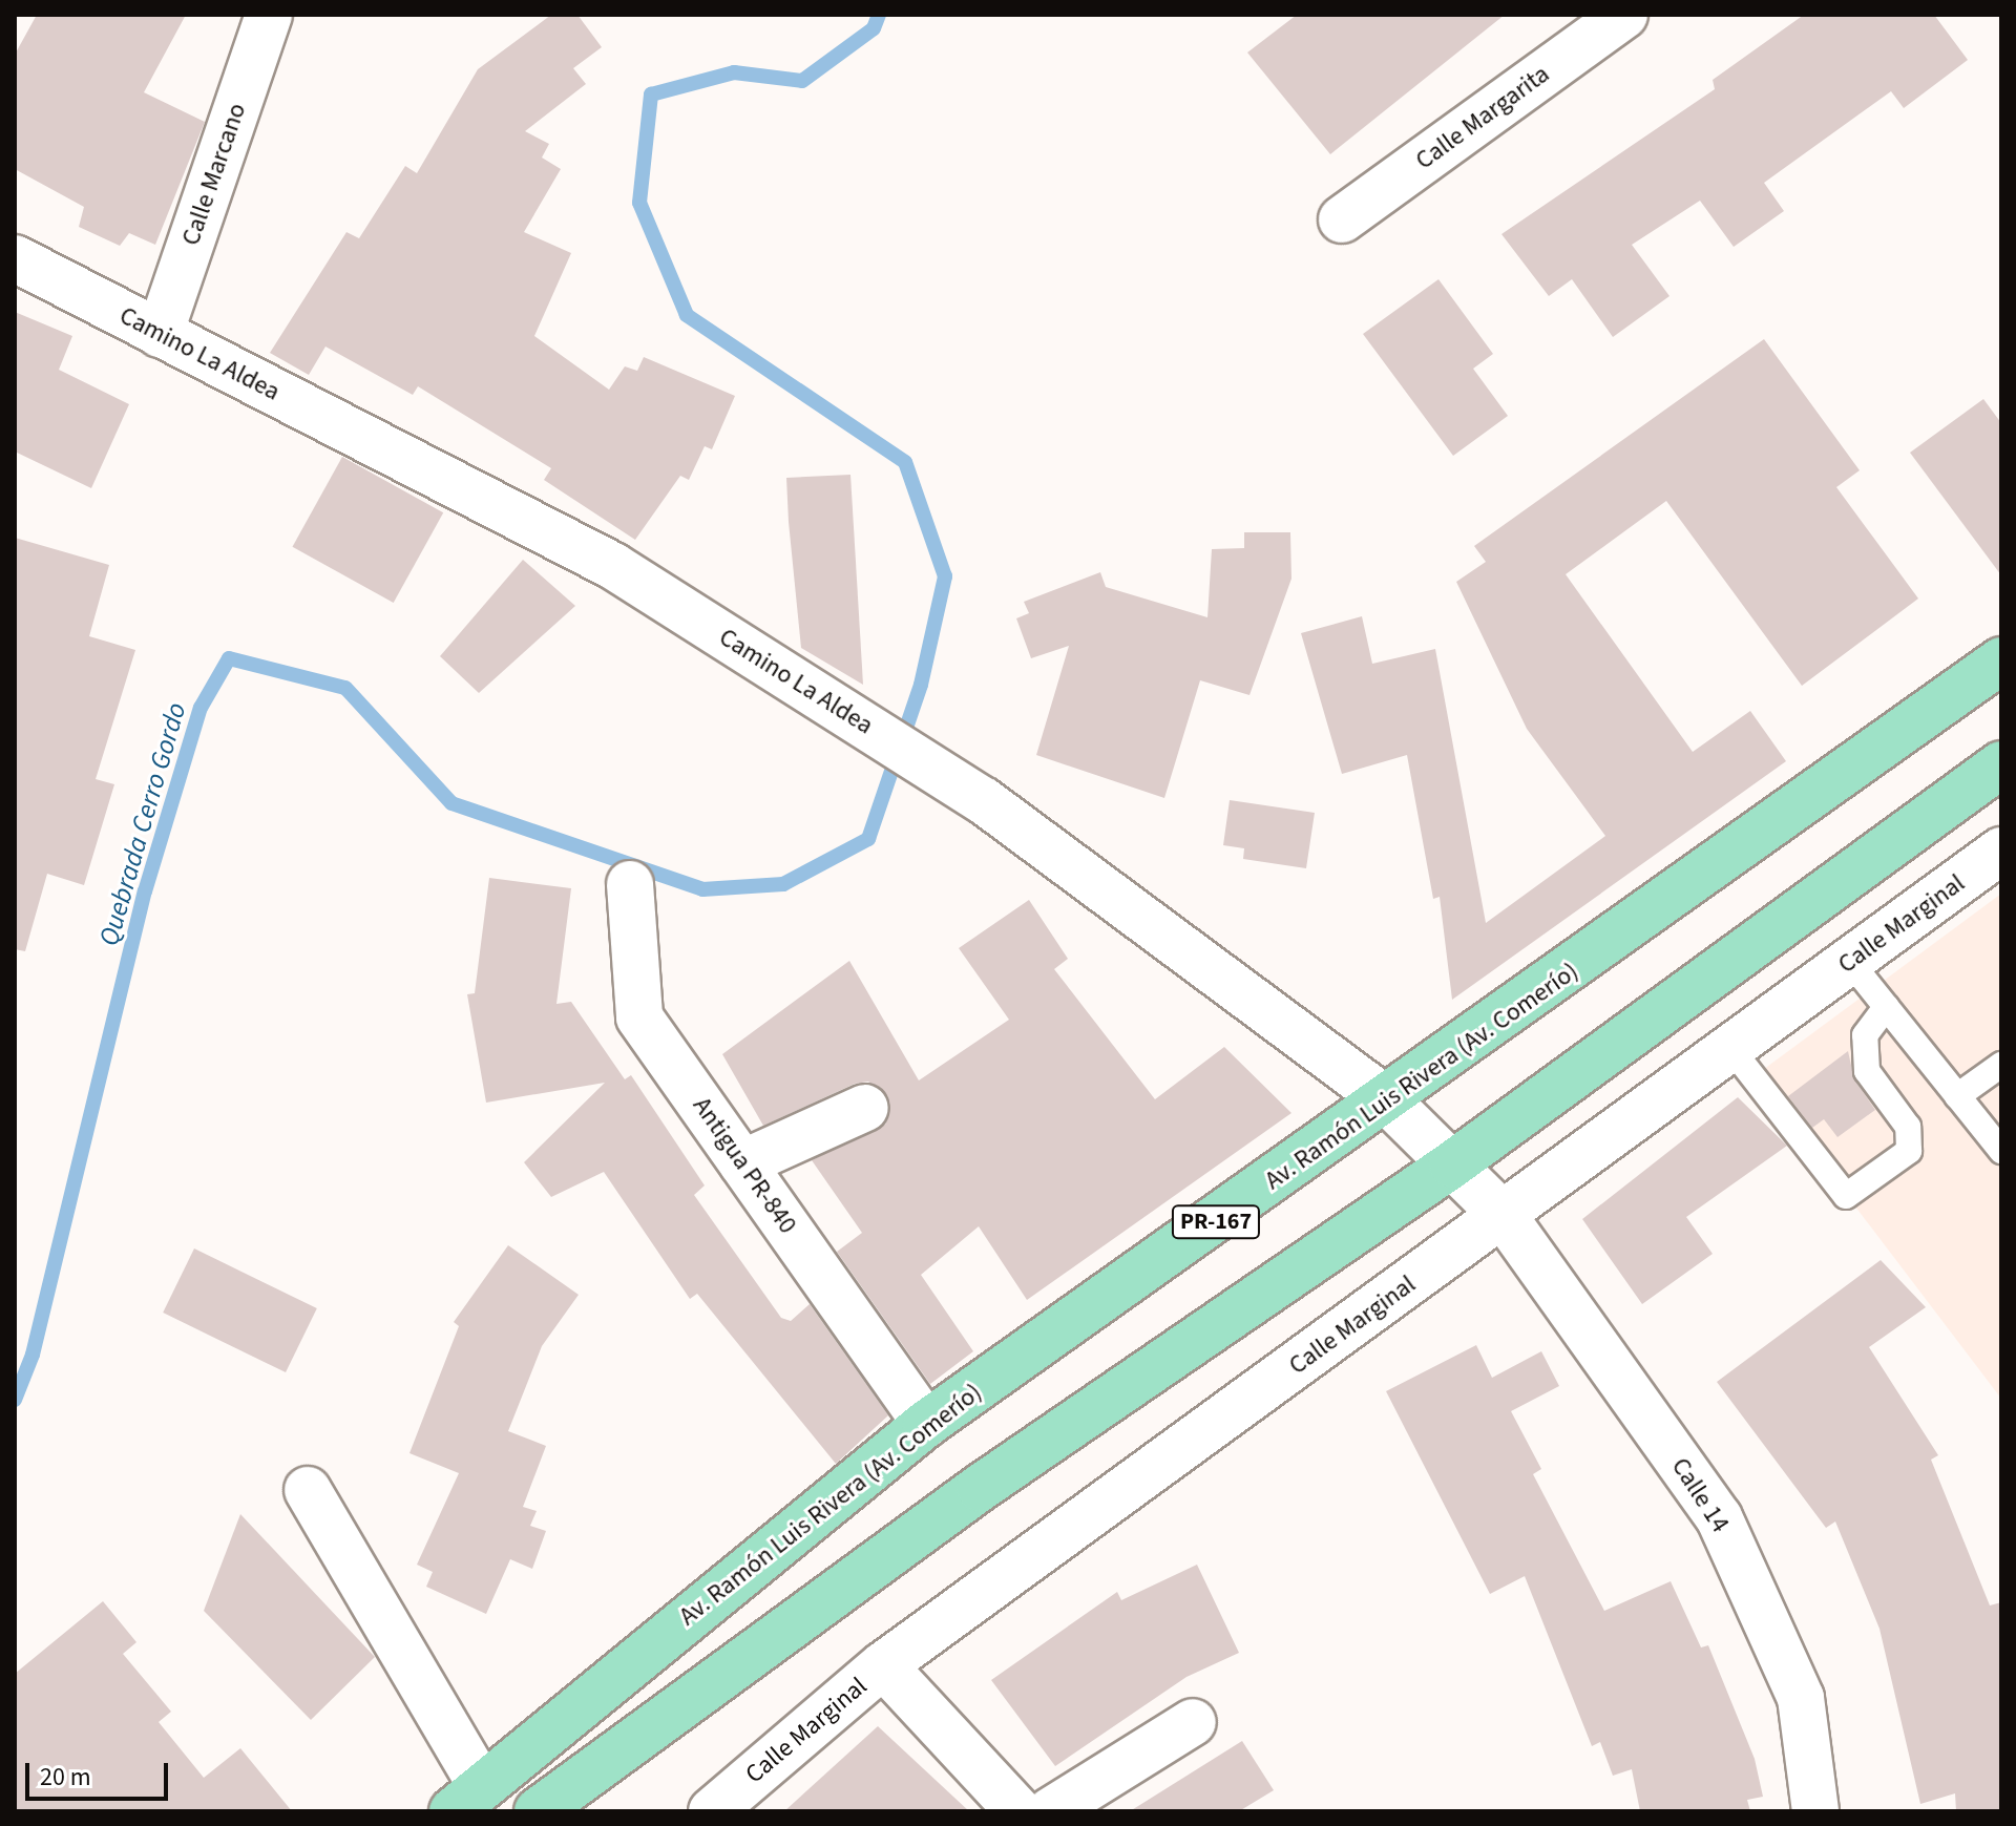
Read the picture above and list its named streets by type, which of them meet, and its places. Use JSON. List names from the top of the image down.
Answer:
{
  "streets": {
    "main road": ["Av. Ramón Luis Rivera (Av. Comerío)", "PR-167"],
    "street": [
      "Calle Margarita",
      "Calle Marcano",
      "Camino La Aldea",
      "Calle Marginal",
      "Antigua PR-840",
      "Calle 14"
    ]
  },
  "crossings": [
    ["Calle Marcano", "Camino La Aldea"],
    ["Camino La Aldea", "Calle Marginal"],
    ["Camino La Aldea", "Av. Ramón Luis Rivera (Av. Comerío)"],
    ["Camino La Aldea", "Calle 14"],
    ["Calle Marginal", "Calle 14"],
    ["Av. Ramón Luis Rivera (Av. Comerío)", "Antigua PR-840"]
  ],
  "water": ["Quebrada Cerro Gordo"],
  "scale_bar": "20 m"
}
